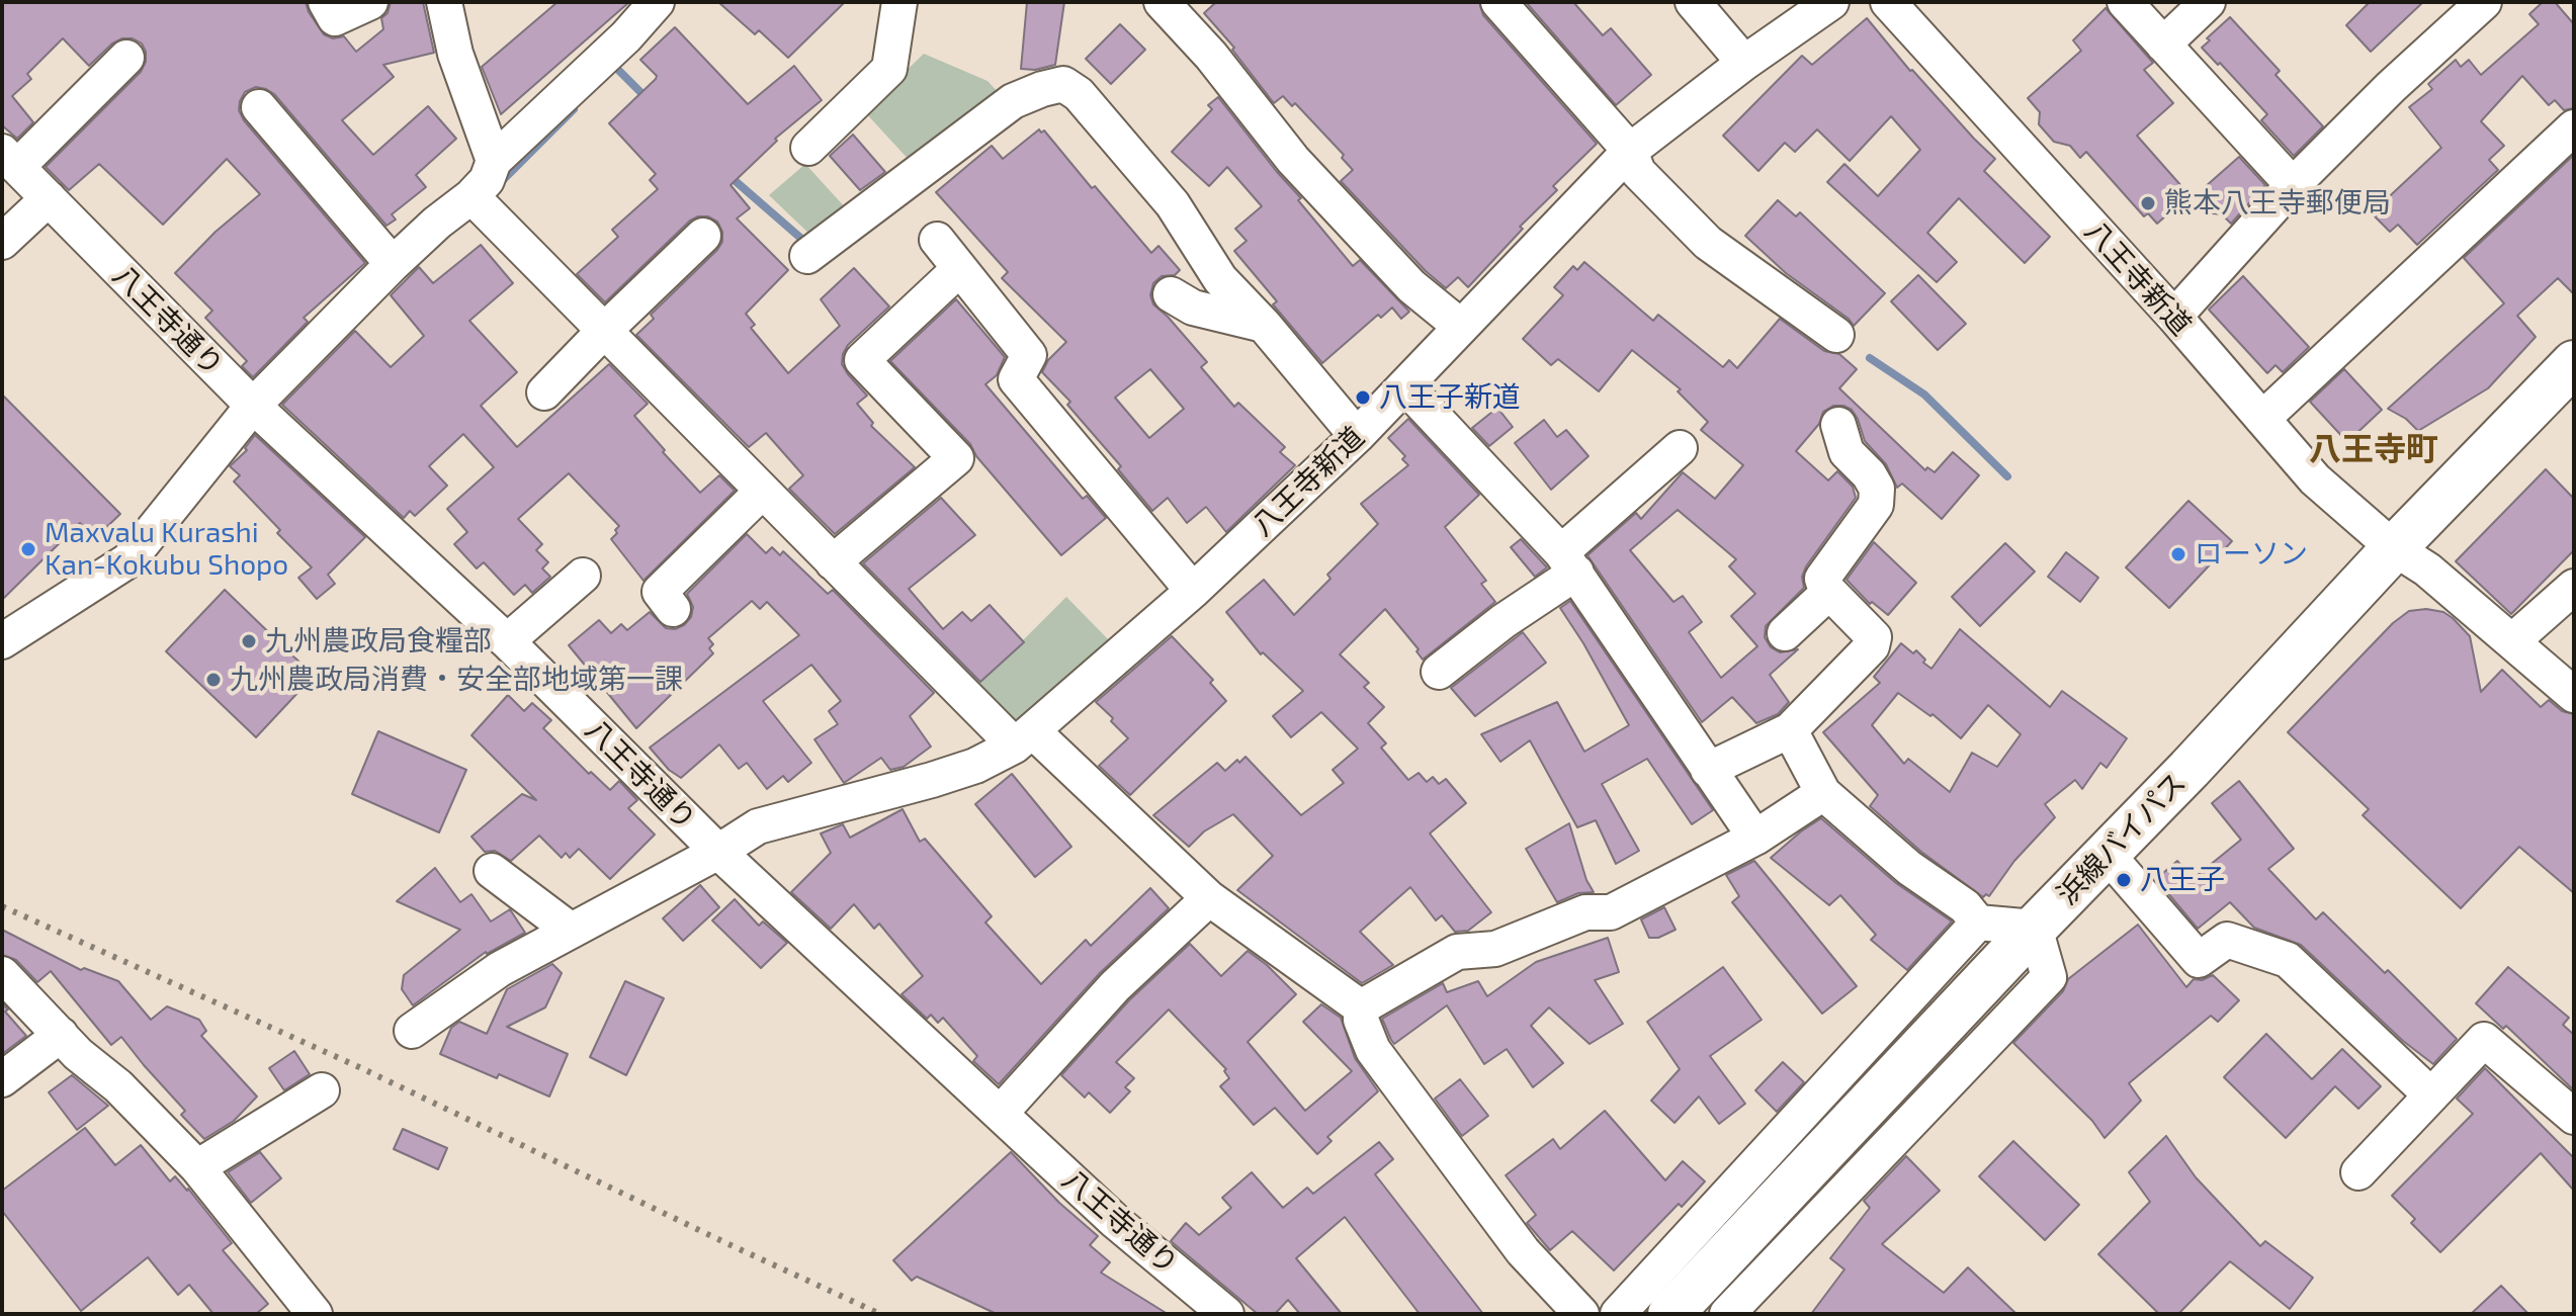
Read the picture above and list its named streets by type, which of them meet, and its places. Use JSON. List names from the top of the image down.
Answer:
{
  "streets": {
    "highway": ["浜線バイパス"],
    "street": ["八王寺新道", "八王寺通り"]
  },
  "crossings": [
    ["八王寺新道", "八王寺通り"],
    ["八王寺新道", "浜線バイパス"]
  ],
  "districts": ["八王寺町"],
  "places": [
    "熊本八王寺郵便局",
    "八王子新道",
    "Maxvalu Kurashi Kan-Kokubu Shopo",
    "ローソン",
    "九州農政局食糧部",
    "九州農政局消費・安全部地域第一課",
    "八王子"
  ]
}
